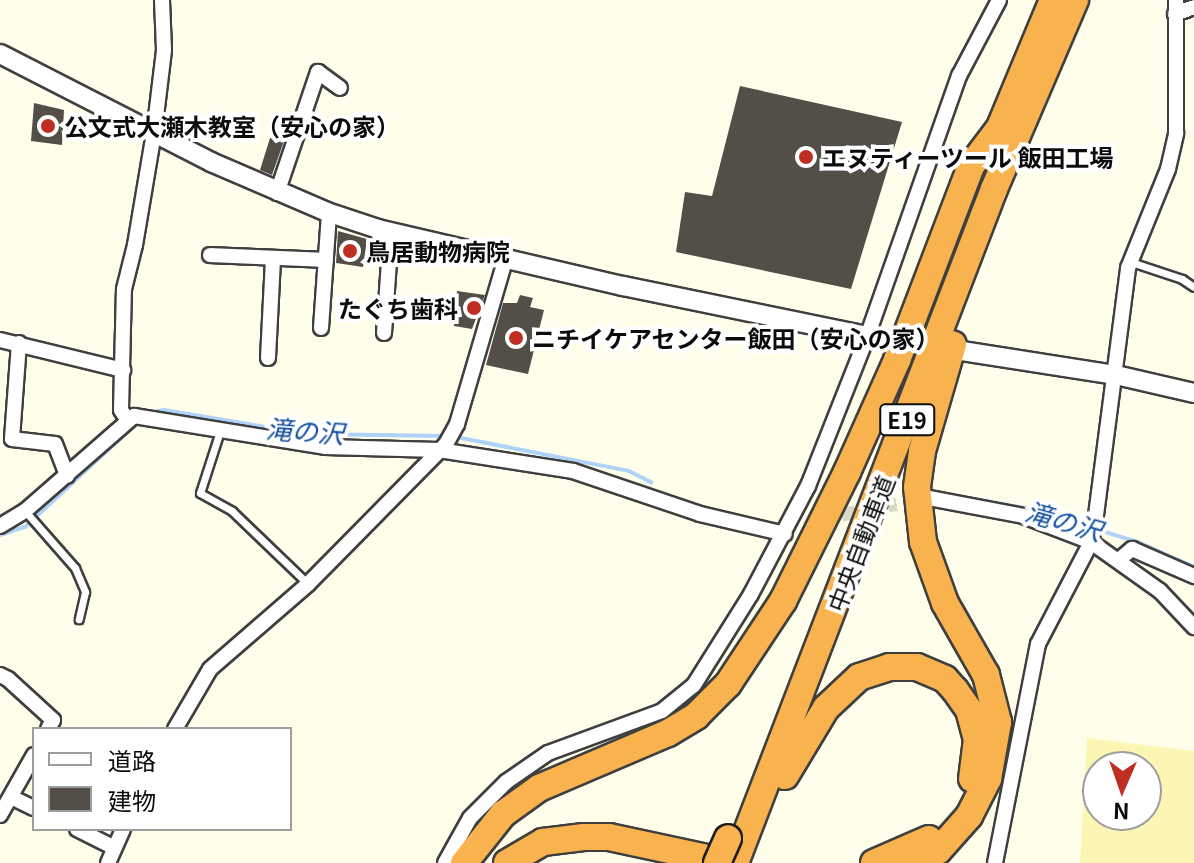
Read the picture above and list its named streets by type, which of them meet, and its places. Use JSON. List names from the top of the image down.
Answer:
{
  "streets": {
    "highway": ["E19", "中央自動車道"]
  },
  "water": ["滝の沢"],
  "places": [
    "公文式大瀬木教室（安心の家）",
    "エヌティーツール 飯田工場",
    "鳥居動物病院",
    "たぐち歯科",
    "ニチイケアセンター飯田（安心の家）"
  ],
  "legend": ["道路", "建物"],
  "north": "bottom"
}
